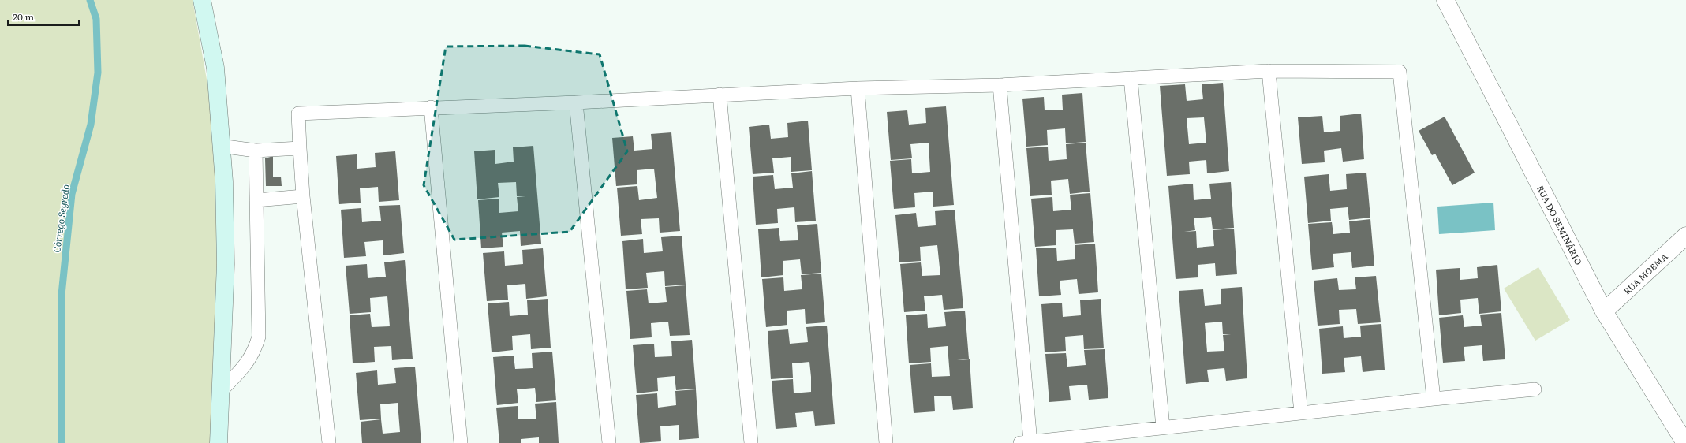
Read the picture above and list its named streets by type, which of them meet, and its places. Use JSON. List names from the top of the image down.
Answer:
{
  "streets": {
    "street": ["RUA DO SEMINÁRIO", "RUA MOEMA"]
  },
  "crossings": [
    ["RUA DO SEMINÁRIO", "RUA MOEMA"]
  ],
  "water": ["Córrego Segredo"],
  "scale_bar": "20 m"
}
